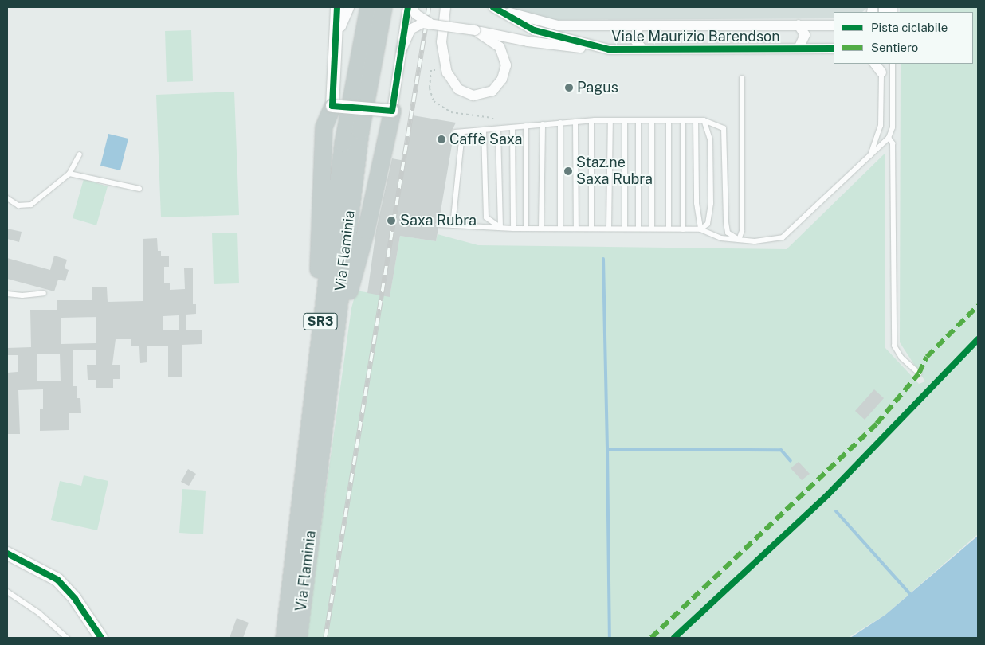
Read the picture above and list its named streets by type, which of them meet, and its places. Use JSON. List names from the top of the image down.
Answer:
{
  "streets": {
    "highway": ["Via Flaminia", "SR3"],
    "street": ["Viale Maurizio Barendson"]
  },
  "places": [
    "Pagus",
    "Caffè Saxa",
    "Staz.ne Saxa Rubra",
    "Saxa Rubra"
  ],
  "legend": ["Pista ciclabile", "Sentiero"]
}
